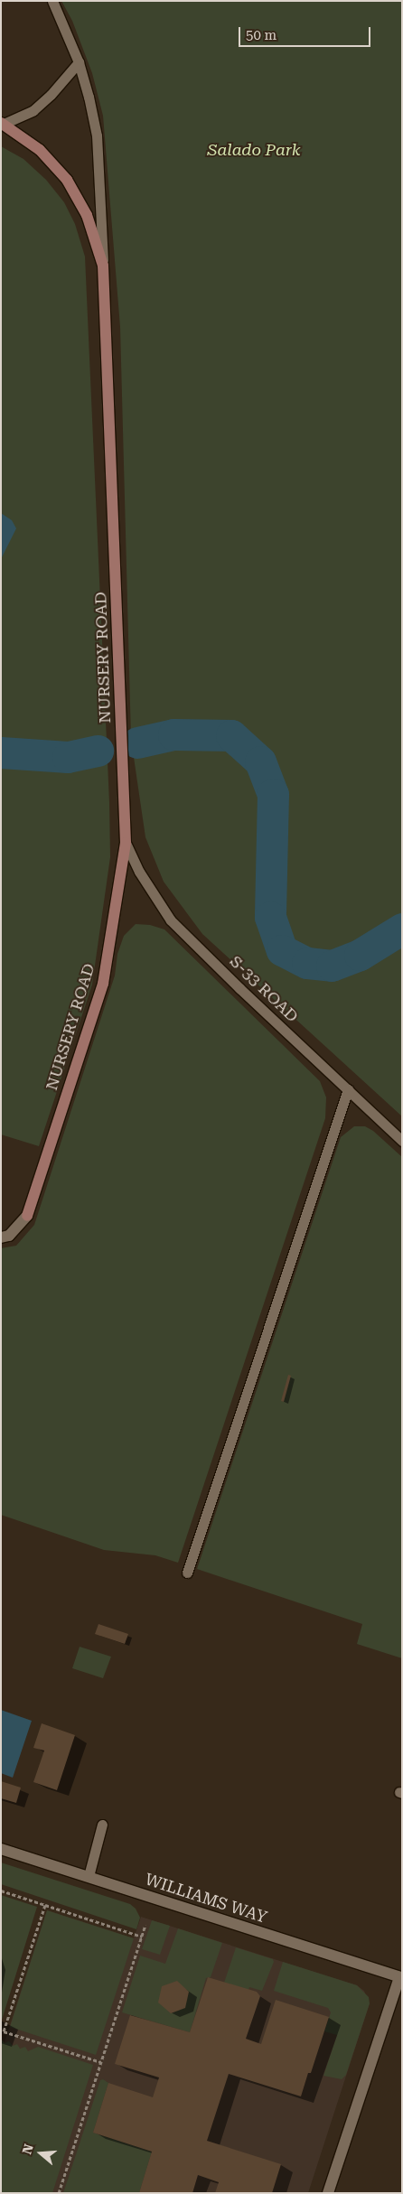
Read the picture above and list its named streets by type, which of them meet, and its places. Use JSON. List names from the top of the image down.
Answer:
{
  "streets": {
    "street": ["NURSERY ROAD", "WILLIAMS WAY"],
    "lane": ["S-33 ROAD"]
  },
  "crossings": [
    ["NURSERY ROAD", "S-33 ROAD"]
  ],
  "parks": ["Salado Park"],
  "scale_bar": "50 m",
  "north": "left"
}
